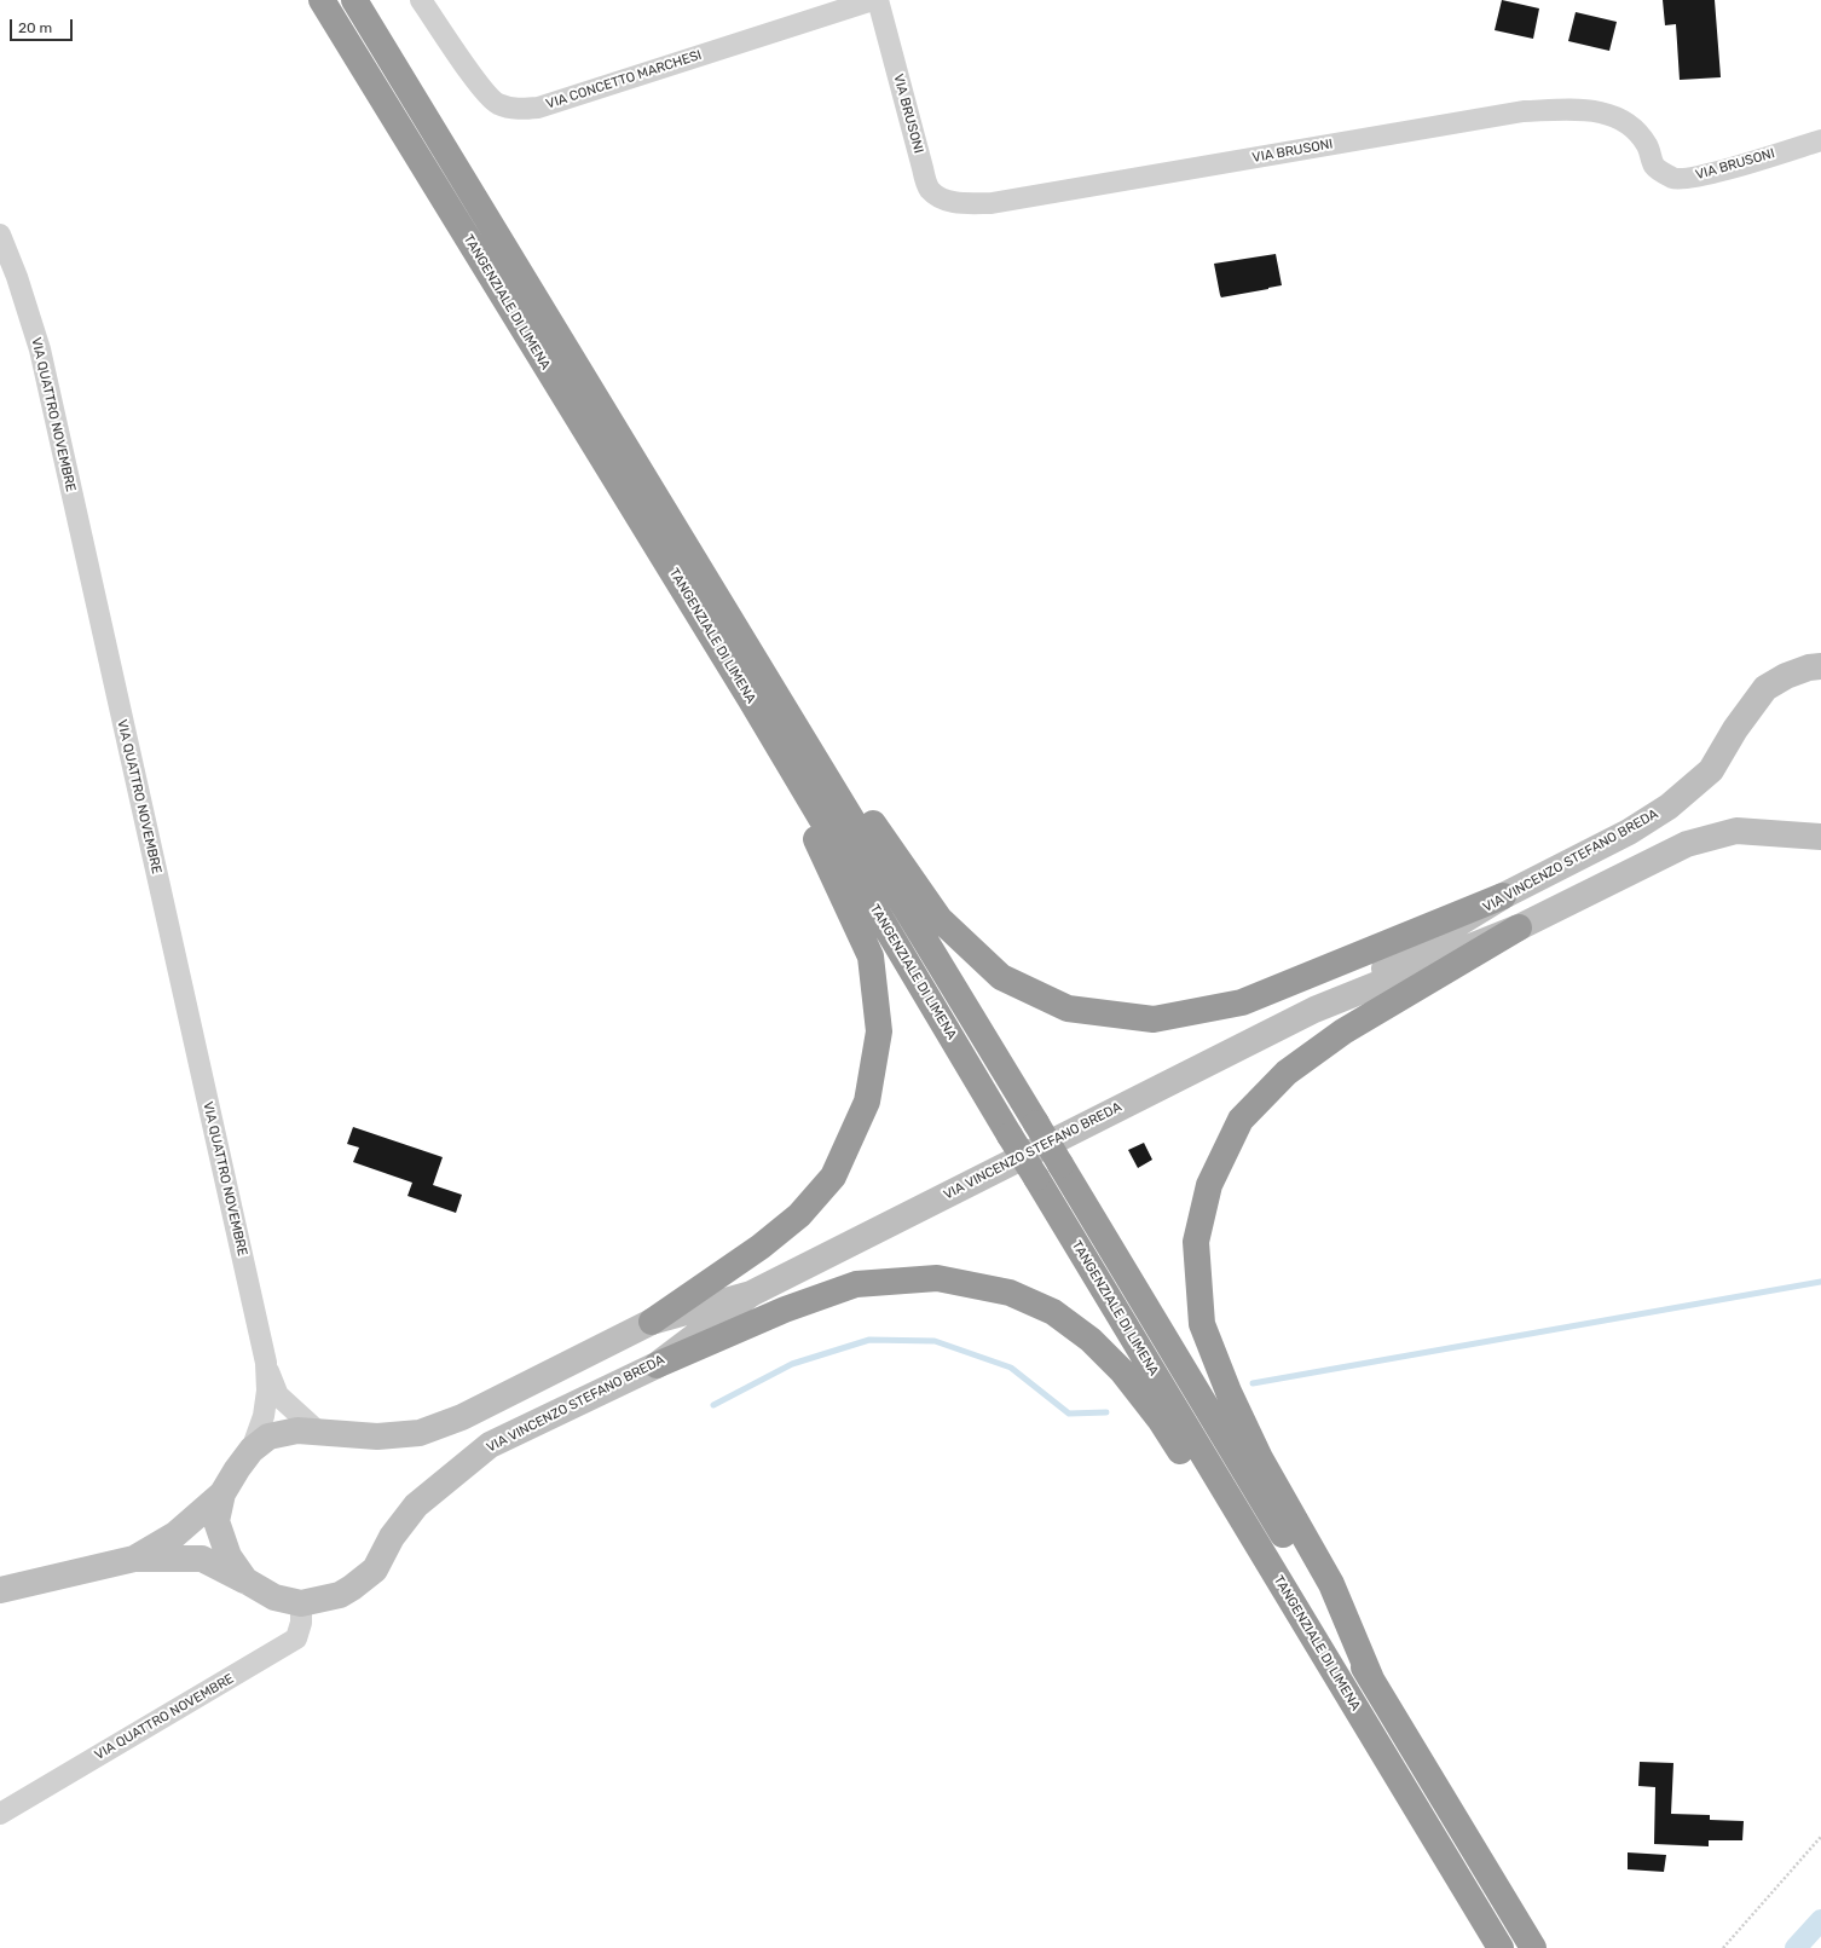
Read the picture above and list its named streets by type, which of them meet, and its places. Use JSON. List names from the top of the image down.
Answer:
{
  "streets": {
    "highway": ["TANGENZIALE DI LIMENA"],
    "street": [
      "VIA CONCETTO MARCHESI",
      "VIA BRUSONI",
      "VIA QUATTRO NOVEMBRE",
      "VIA VINCENZO STEFANO BREDA"
    ]
  },
  "crossings": [
    ["VIA QUATTRO NOVEMBRE", "VIA VINCENZO STEFANO BREDA"]
  ],
  "scale_bar": "20 m"
}
